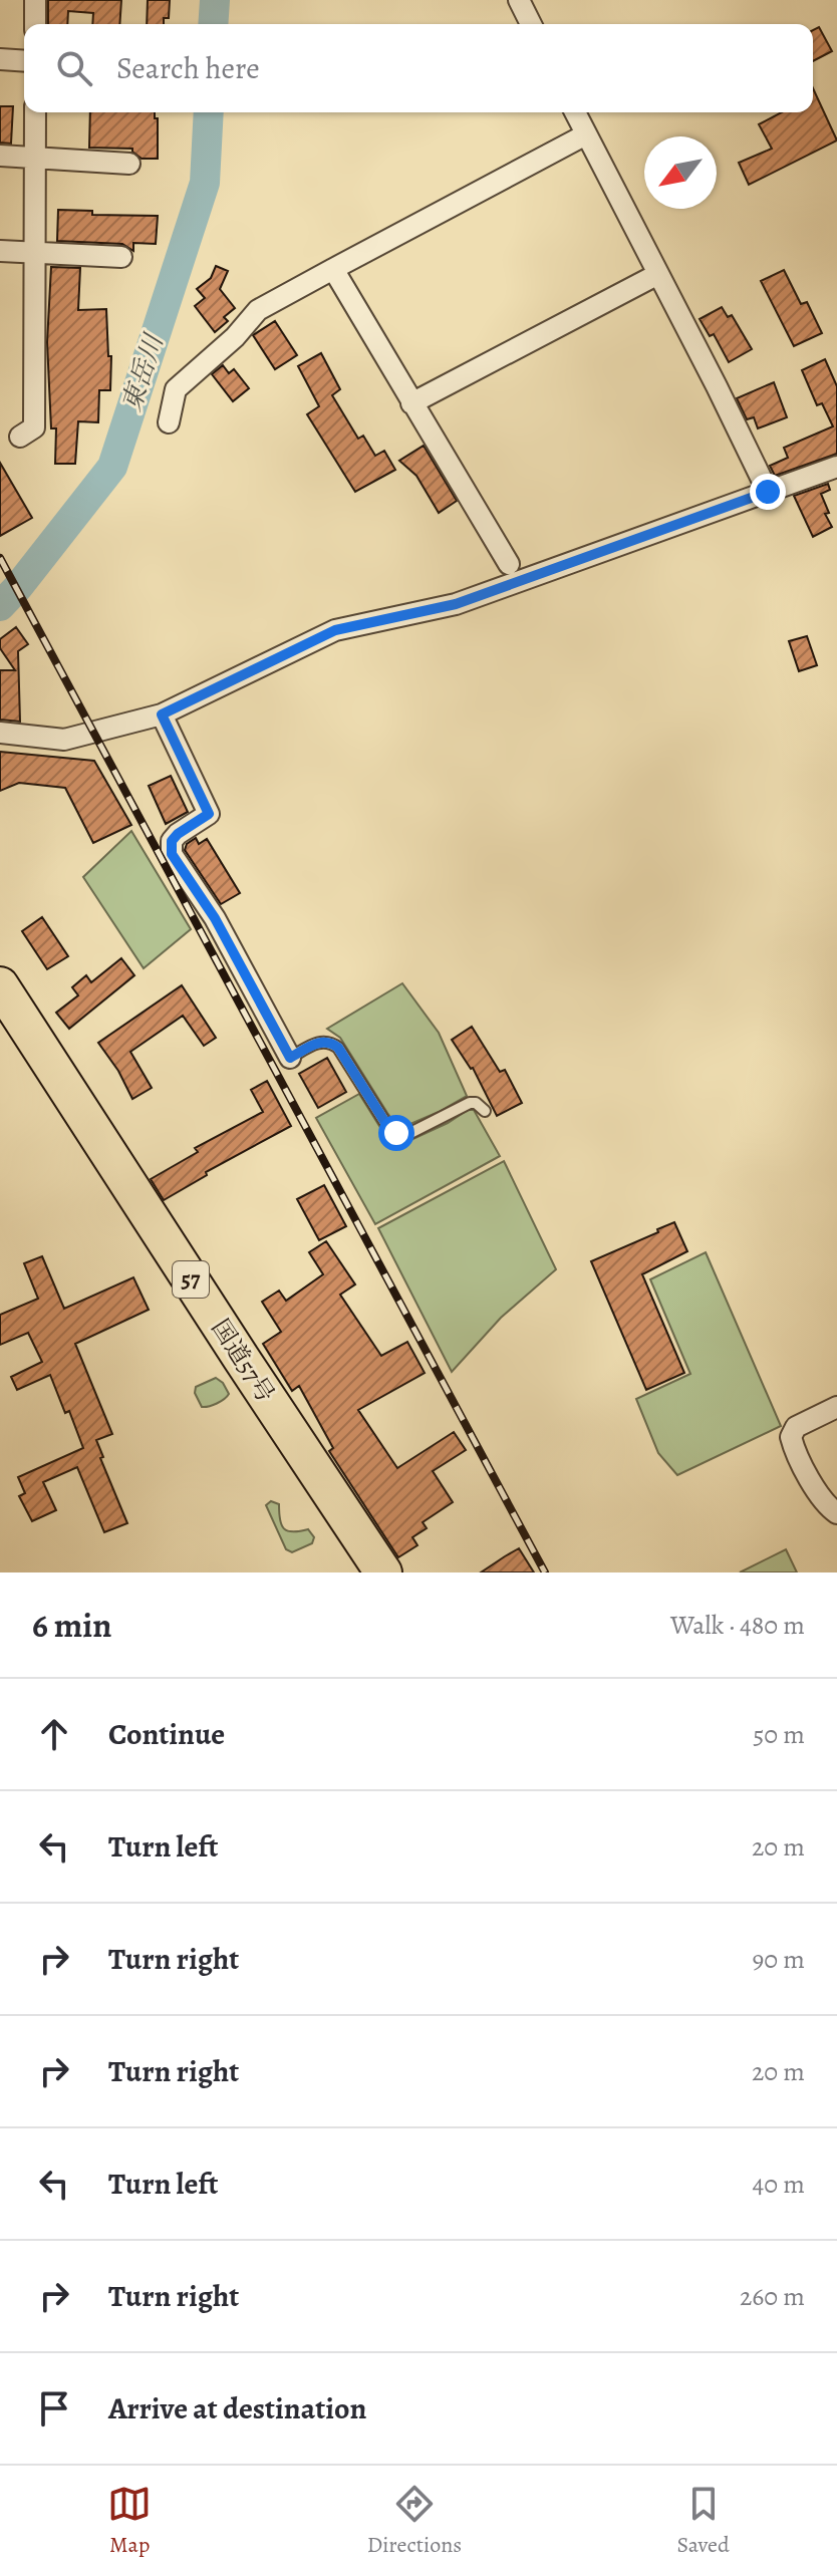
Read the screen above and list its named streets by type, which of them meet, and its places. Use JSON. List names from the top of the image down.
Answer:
{
  "streets": {
    "highway": ["57", "国道57号"]
  },
  "water": ["東岳川"],
  "north": "bottom left",
  "page": {
    "search": "Search here",
    "heading": ["6 min", "Walk · 480 m"],
    "list": [
      ["Continue", "50 m"],
      ["Turn left", "20 m"],
      ["Turn right", "90 m"],
      ["Turn right", "20 m"],
      ["Turn left", "40 m"],
      ["Turn right", "260 m"],
      "Arrive at destination"
    ],
    "nav": ["Map", "Directions", "Saved"]
  }
}
